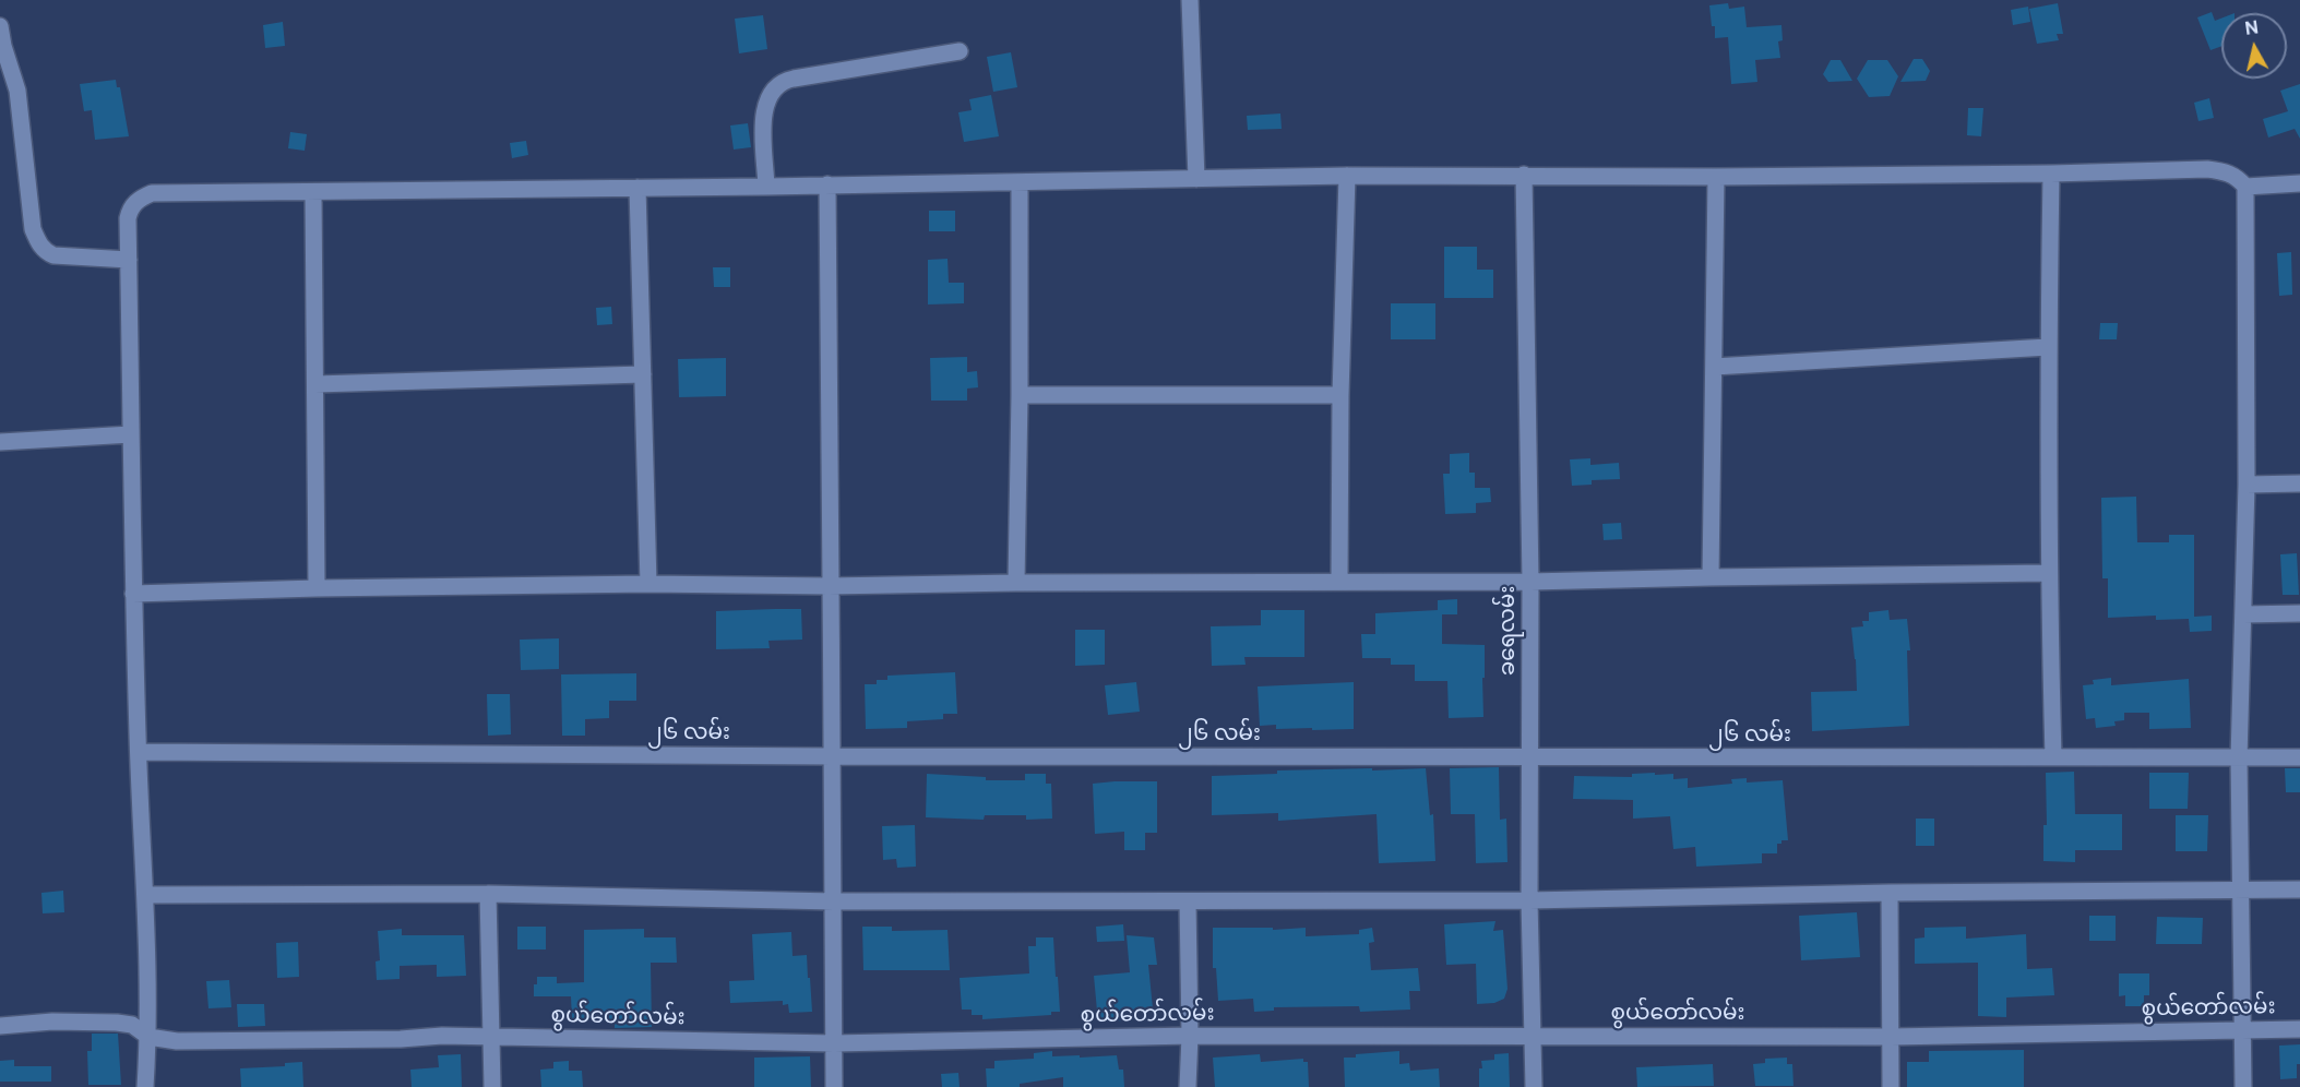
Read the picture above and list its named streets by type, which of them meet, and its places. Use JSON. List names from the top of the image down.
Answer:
{
  "streets": {
    "street": ["ခရေလမ်း", "၂၆ လမ်း", "စွယ်တော်လမ်း"]
  },
  "crossings": [
    ["ခရေလမ်း", "၂၆ လမ်း"],
    ["ခရေလမ်း", "စွယ်တော်လမ်း"]
  ],
  "north": "top"
}
